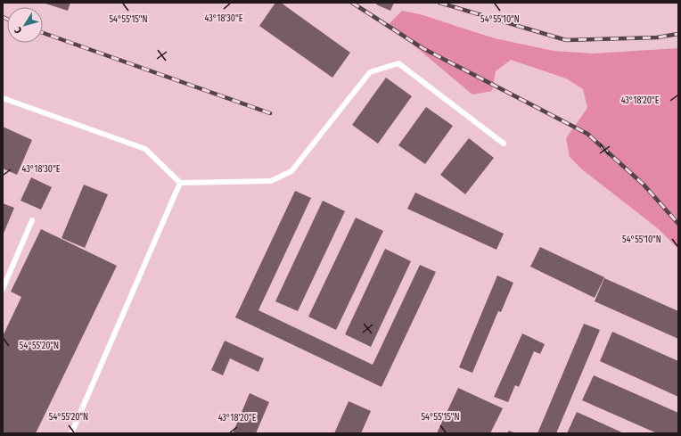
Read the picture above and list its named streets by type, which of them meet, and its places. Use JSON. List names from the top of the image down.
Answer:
{
  "north": "bottom left",
  "coordinates": [
    "43°18'30\"E",
    "54°55'15\"N",
    "54°55'10\"N",
    "43°18'20\"E",
    "54°55'20\"N"
  ]
}
